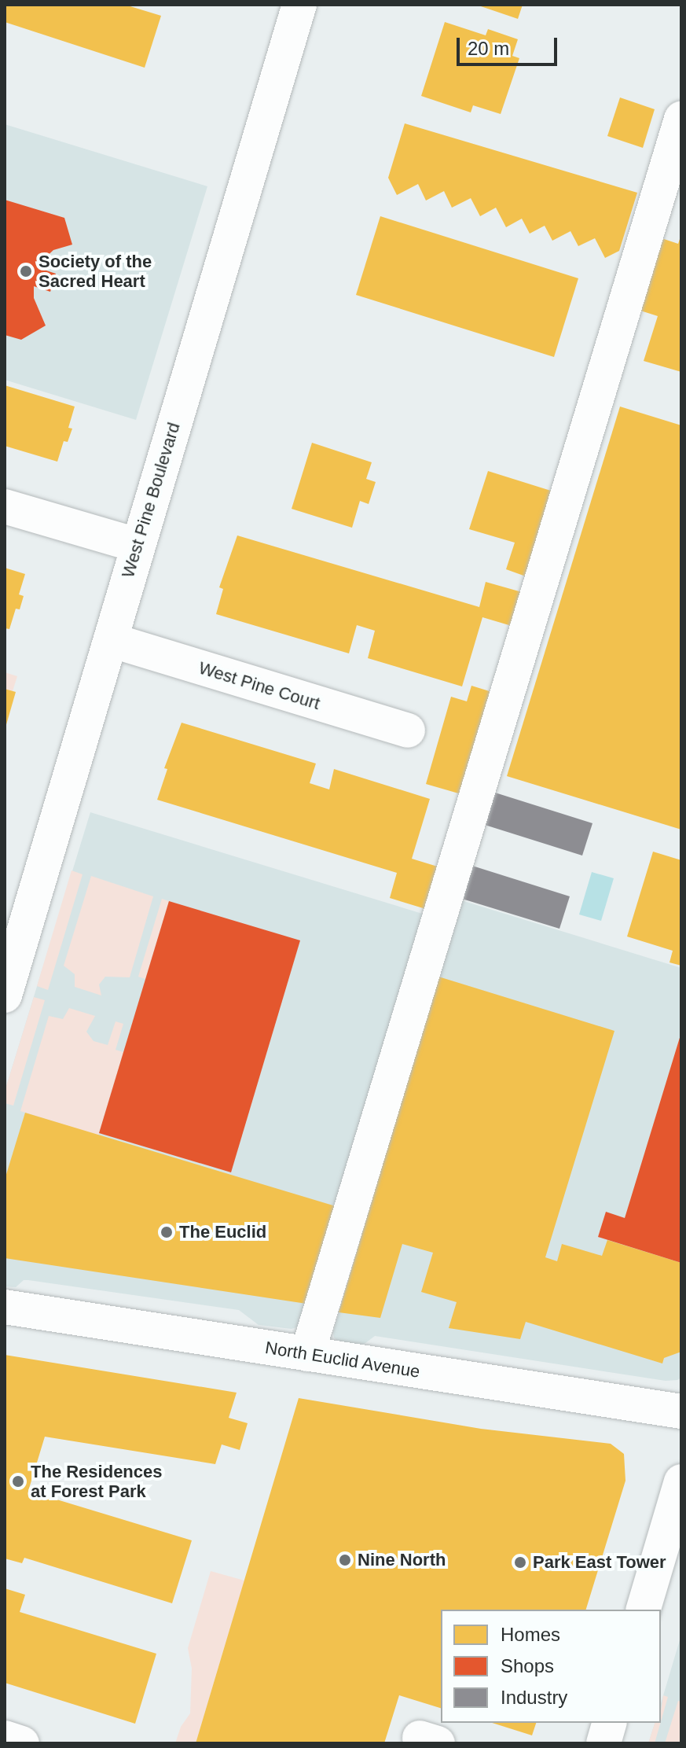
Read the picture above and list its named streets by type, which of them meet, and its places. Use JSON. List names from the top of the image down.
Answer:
{
  "streets": {
    "street": ["West Pine Boulevard", "West Pine Court", "North Euclid Avenue"]
  },
  "crossings": [
    ["West Pine Boulevard", "West Pine Court"]
  ],
  "places": [
    "Society of the Sacred Heart",
    "The Euclid",
    "The Residences at Forest Park",
    "Nine North",
    "Park East Tower"
  ],
  "legend": ["Homes", "Shops", "Industry"],
  "scale_bar": "20 m"
}
